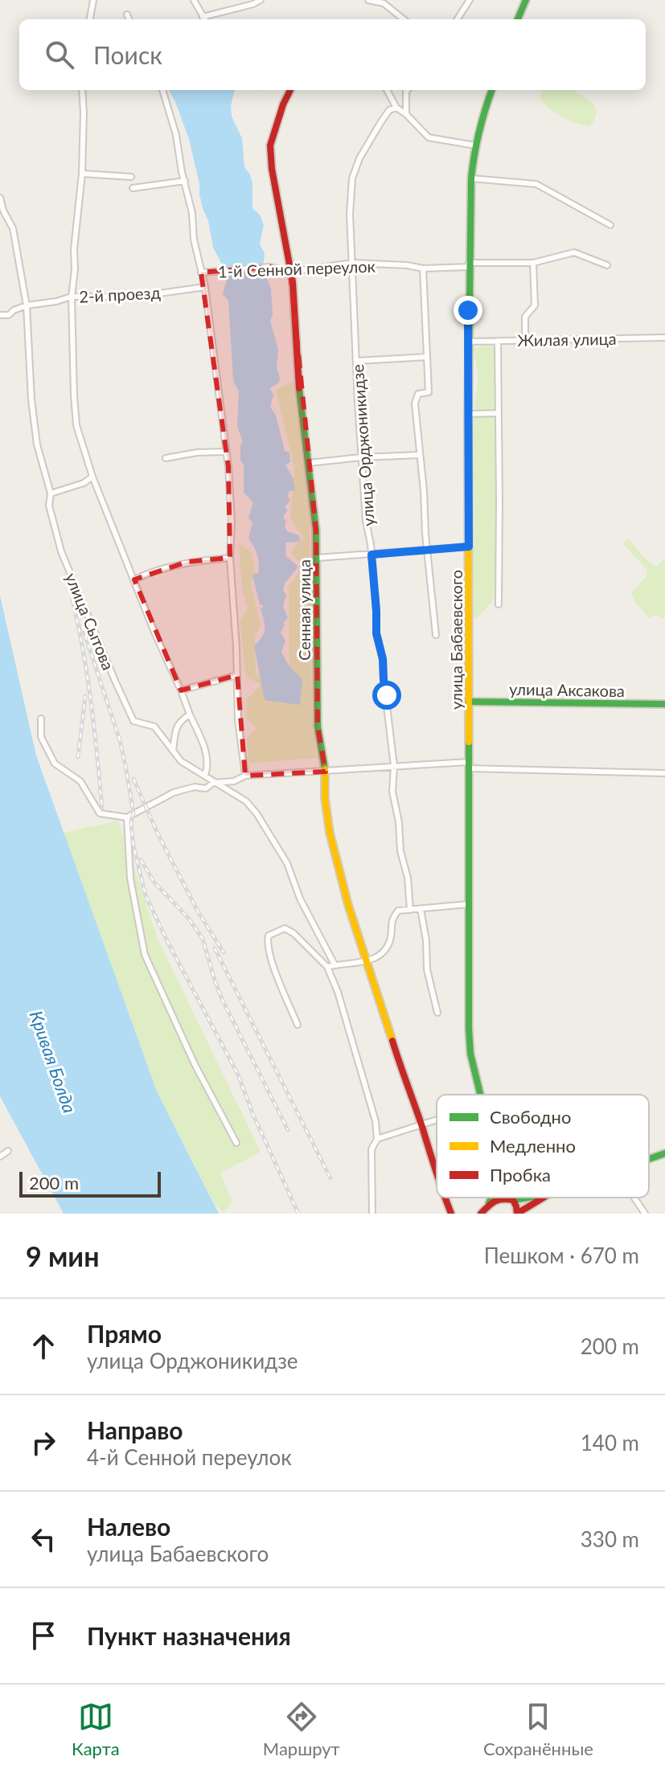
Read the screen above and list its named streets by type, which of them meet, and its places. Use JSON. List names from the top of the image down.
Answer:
{
  "streets": {
    "main road": ["Сенная улица", "улица Бабаевского", "улица Аксакова"],
    "street": [
      "1-й Сенной переулок",
      "2-й проезд",
      "Жилая улица",
      "улица Орджоникидзе",
      "улица Сытова"
    ]
  },
  "crossings": [
    ["1-й Сенной переулок", "улица Орджоникидзе"],
    ["1-й Сенной переулок", "Сенная улица"],
    ["1-й Сенной переулок", "улица Бабаевского"],
    ["2-й проезд", "улица Сытова"],
    ["Жилая улица", "улица Бабаевского"],
    ["улица Бабаевского", "улица Аксакова"]
  ],
  "water": ["Кривая Болда"],
  "legend": ["Свободно", "Медленно", "Пробка"],
  "scale_bar": "200 m",
  "page": {
    "search": "Поиск",
    "scale": "200 m",
    "heading": ["9 мин", "Пешком · 670 m"],
    "list": [
      ["Прямо", "улица Орджоникидзе", "200 m"],
      ["Направо", "4-й Сенной переулок", "140 m"],
      ["Налево", "улица Бабаевского", "330 m"],
      "Пункт назначения"
    ],
    "nav": ["Карта", "Маршрут", "Сохранённые"]
  }
}
